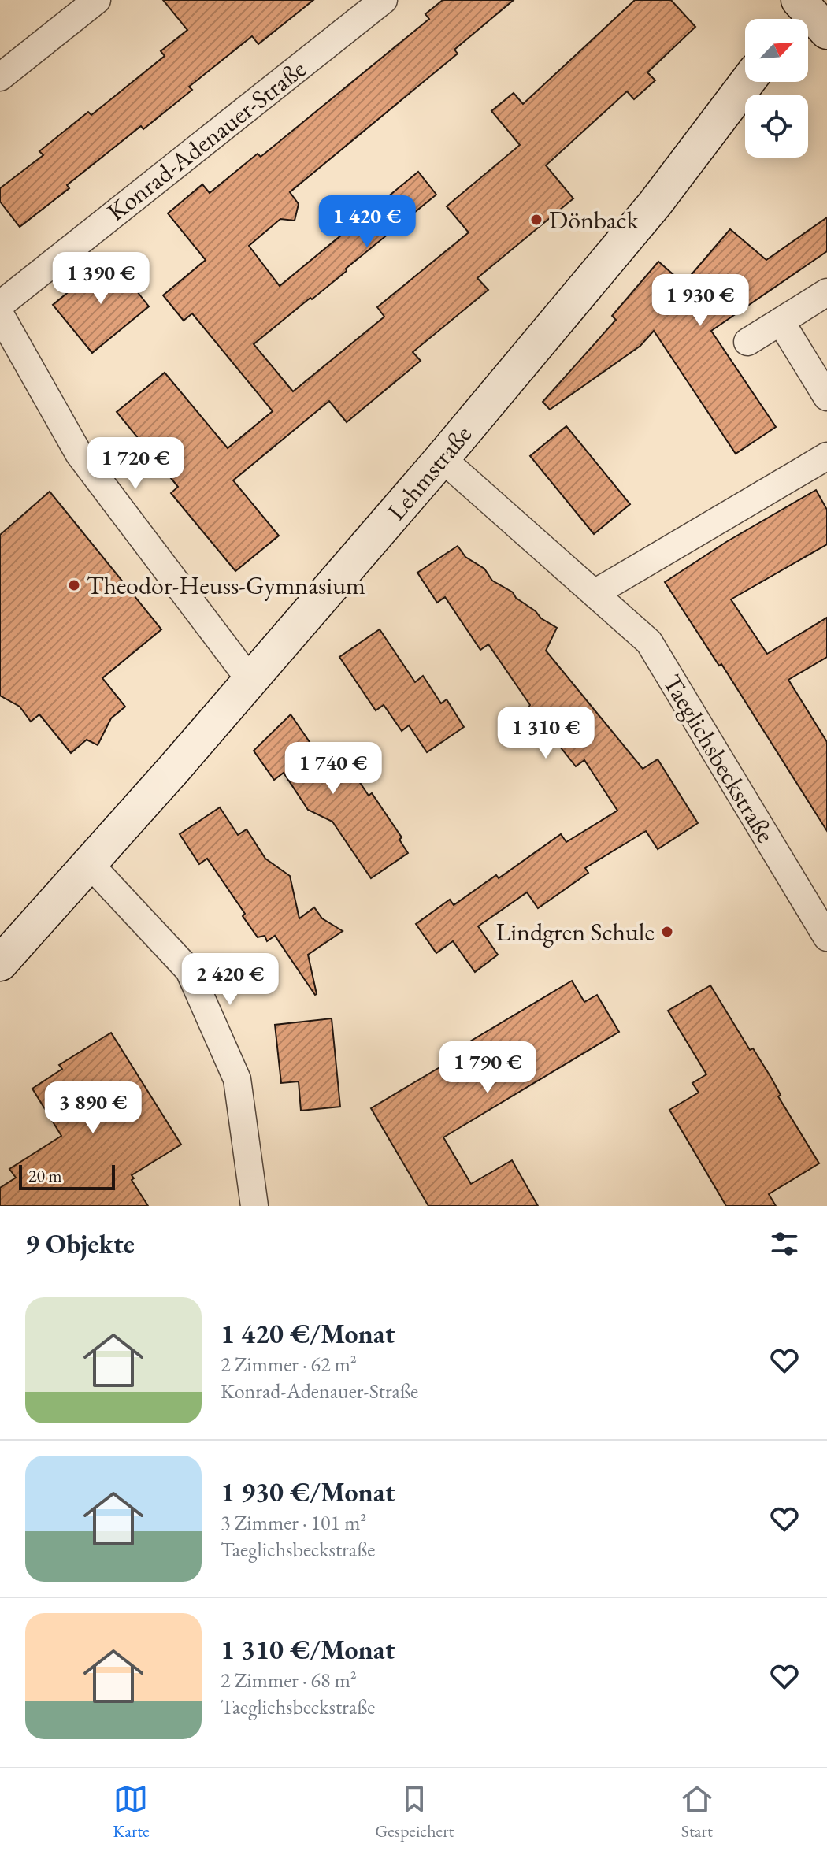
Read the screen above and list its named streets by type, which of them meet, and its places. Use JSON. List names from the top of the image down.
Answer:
{
  "streets": {
    "street": ["Konrad-Adenauer-Straße", "Lehmstraße", "Taeglichsbeckstraße"]
  },
  "crossings": [
    ["Lehmstraße", "Taeglichsbeckstraße"]
  ],
  "places": ["Dönback", "Theodor-Heuss-Gymnasium", "Lindgren Schule"],
  "scale_bar": "20 m",
  "north": "top right",
  "page": {
    "price": [
      "1 420 €",
      "1 390 €",
      "1 930 €",
      "1 720 €",
      "1 310 €",
      "1 740 €",
      "2 420 €",
      "1 790 €",
      "3 890 €"
    ],
    "scale": "20 m",
    "heading": "9 Objekte",
    "list": [
      {
        "name": "1 420 €/Monat",
        "note": "2 Zimmer · 62 m² · Konrad-Adenauer-Straße"
      },
      {
        "name": "1 930 €/Monat",
        "note": "3 Zimmer · 101 m² · Taeglichsbeckstraße"
      },
      {
        "name": "1 310 €/Monat",
        "note": "2 Zimmer · 68 m² · Taeglichsbeckstraße"
      }
    ],
    "tabs": ["Karte", "Gespeichert", "Start"]
  }
}
